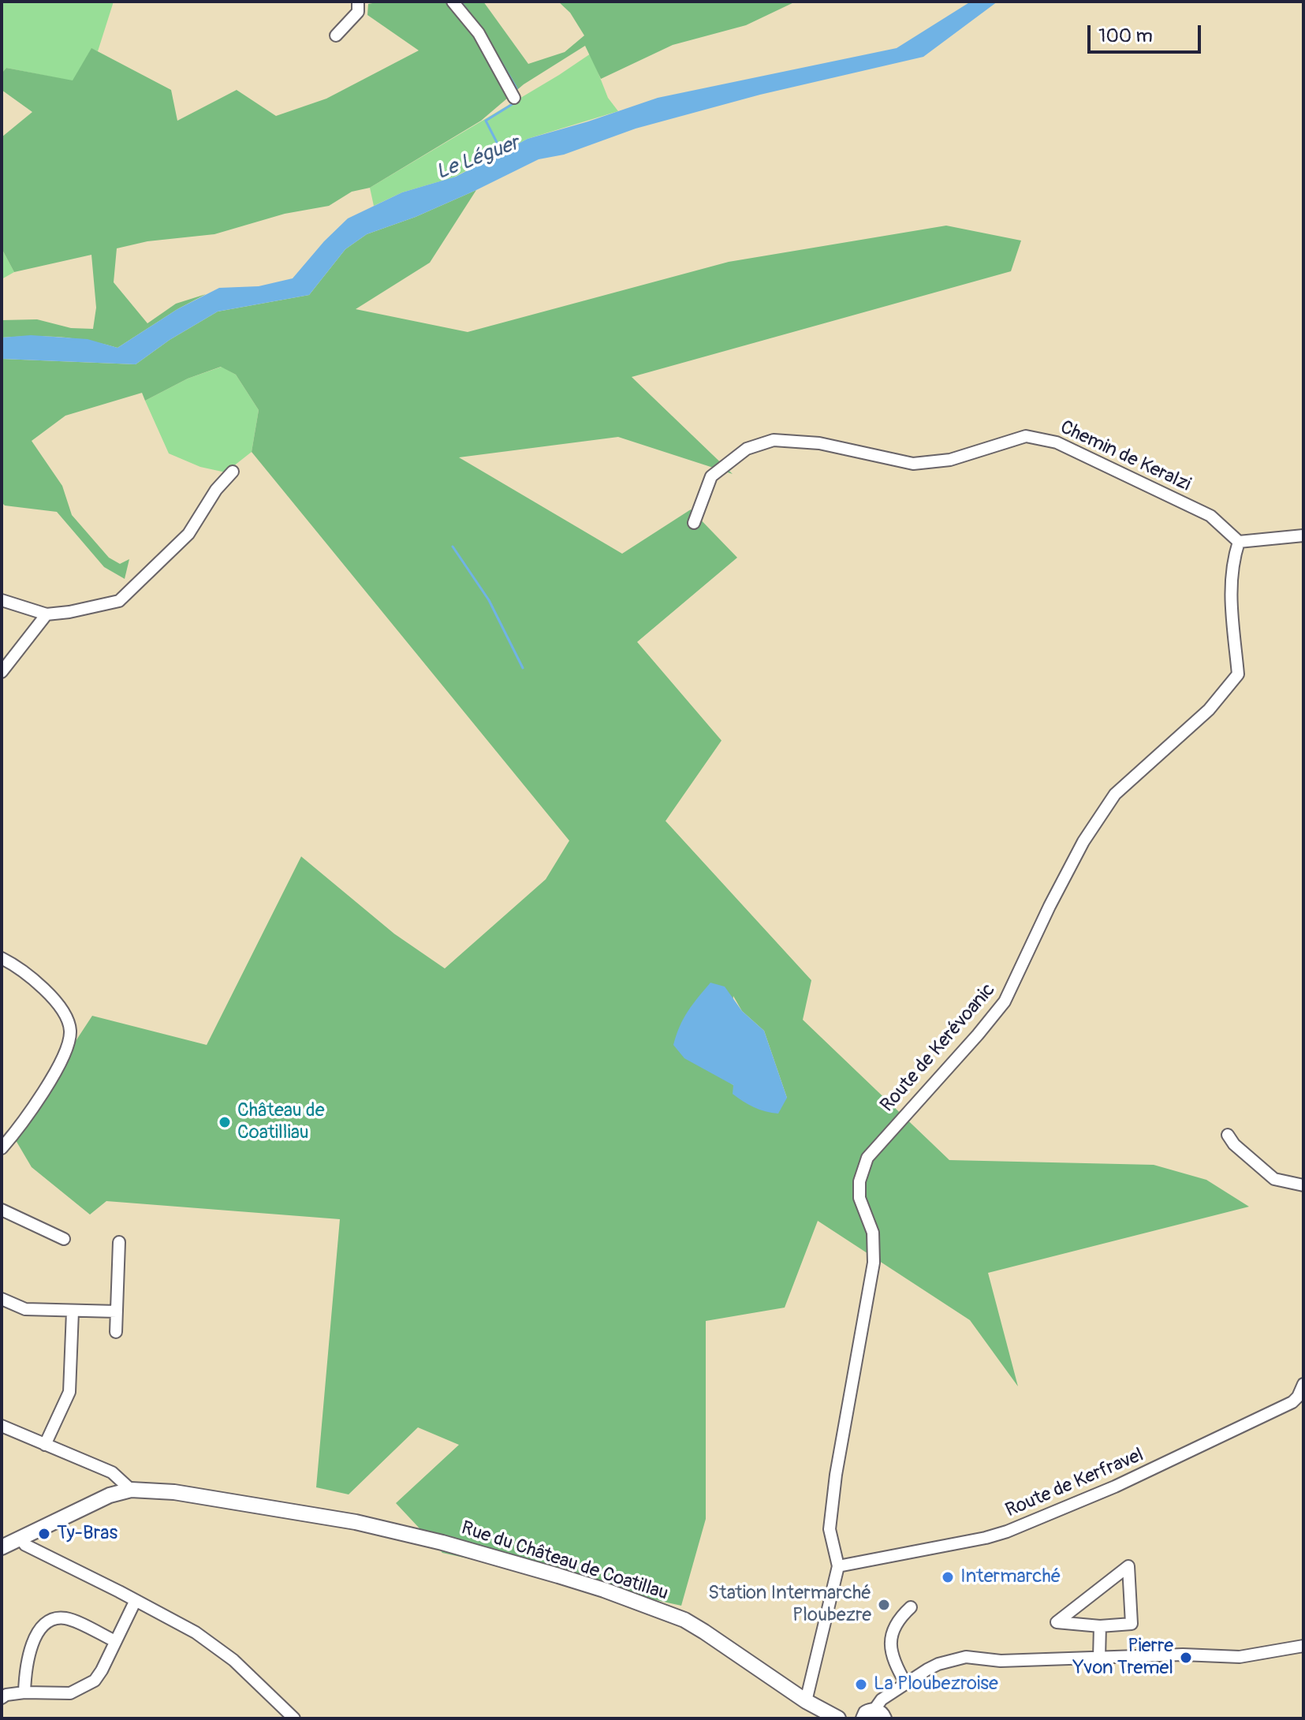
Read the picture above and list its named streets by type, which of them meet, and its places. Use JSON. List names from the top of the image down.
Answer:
{
  "streets": {
    "main road": ["Rue du Château de Coatillau"],
    "street": ["Chemin de Keralzi", "Route de Kerévoanic", "Route de Kerfravel"]
  },
  "crossings": [
    ["Chemin de Keralzi", "Route de Kerévoanic"],
    ["Route de Kerévoanic", "Route de Kerfravel"],
    ["Route de Kerévoanic", "Rue du Château de Coatillau"]
  ],
  "water": ["Le Léguer"],
  "places": [
    "Château de Coatilliau",
    "Ty-Bras",
    "Intermarché",
    "Station Intermarché Ploubezre",
    "Pierre Yvon Tremel",
    "La Ploubezroise"
  ],
  "scale_bar": "100 m"
}
